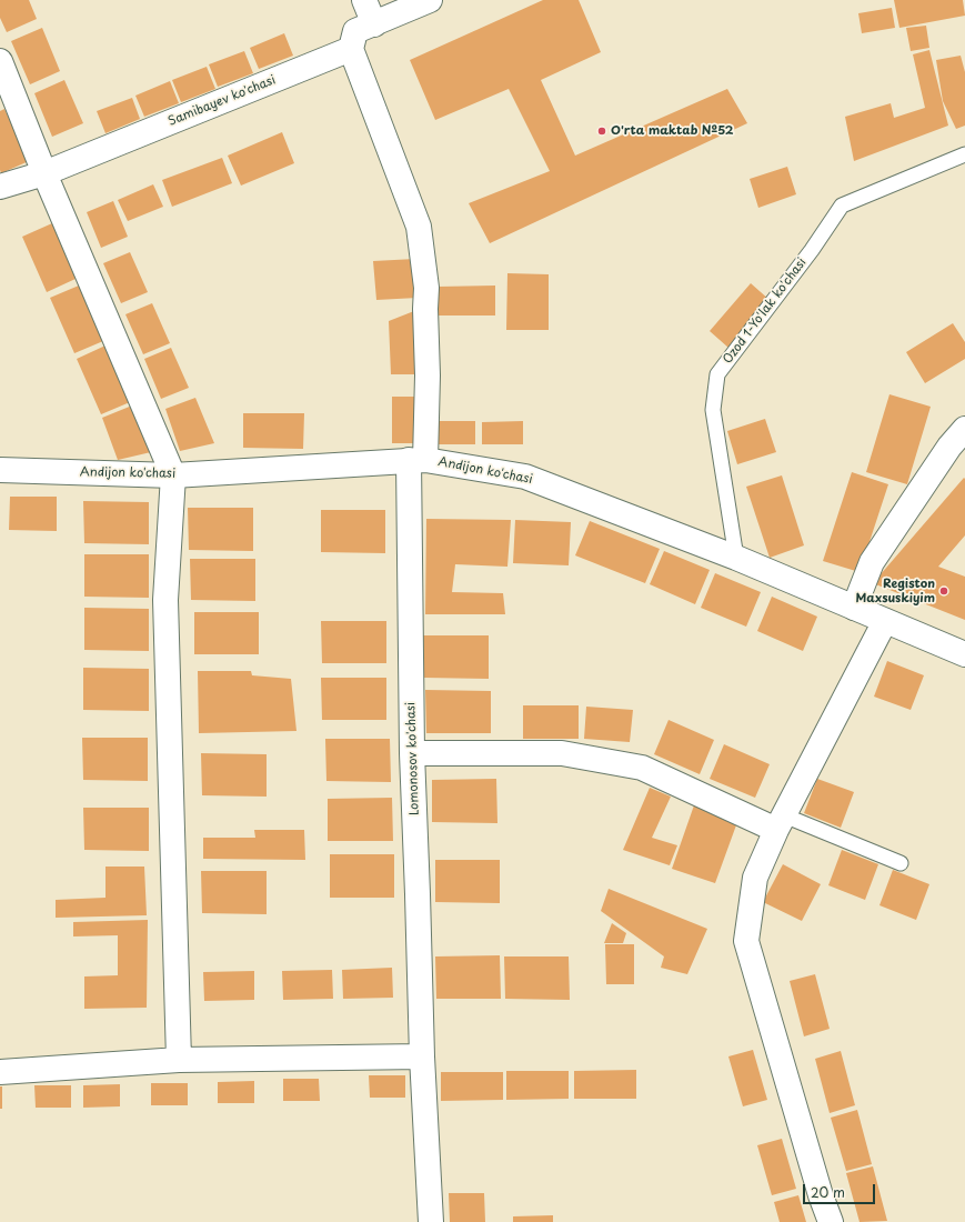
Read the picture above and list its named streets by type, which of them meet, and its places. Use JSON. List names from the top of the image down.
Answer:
{
  "streets": {
    "street": ["Samibayev ko'chasi", "Andijon ko'chasi", "Lomonosov ko'chasi"],
    "lane": ["Ozod 1-Yo'lak ko'chasi"]
  },
  "crossings": [
    ["Samibayev ko'chasi", "Lomonosov ko'chasi"],
    ["Ozod 1-Yo'lak ko'chasi", "Andijon ko'chasi"],
    ["Andijon ko'chasi", "Lomonosov ko'chasi"]
  ],
  "places": ["O'rta maktab №52", "Registon Maxsuskiyim"],
  "scale_bar": "20 m"
}
